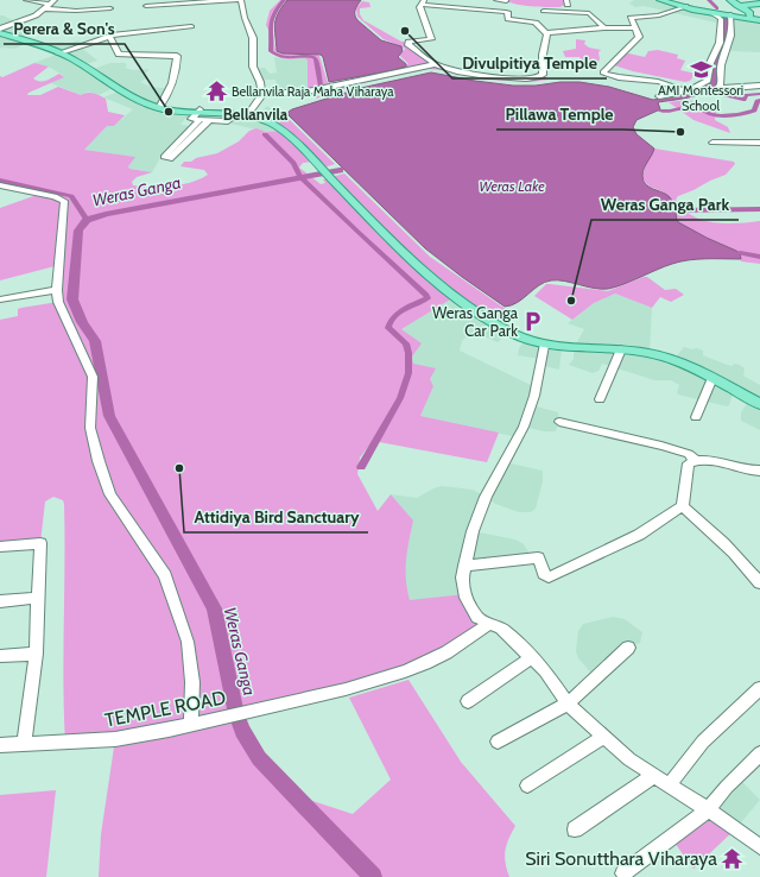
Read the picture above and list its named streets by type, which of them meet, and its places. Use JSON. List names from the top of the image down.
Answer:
{
  "streets": {
    "street": ["TEMPLE ROAD"]
  },
  "districts": ["Bellanvila"],
  "water": ["Weras Lake", "Weras Ganga"],
  "places": {
    "other": [
      "Divulpitiya Temple",
      "Perera & Son's",
      "Pillawa Temple",
      "Weras Ganga Park",
      "Attidiya Bird Sanctuary"
    ],
    "school or university": ["AMI Montessori School"],
    "temple": ["Bellanvila Raja Maha Viharaya", "Siri Sonutthara Viharaya"],
    "parking": ["Weras Ganga Car Park"]
  }
}
